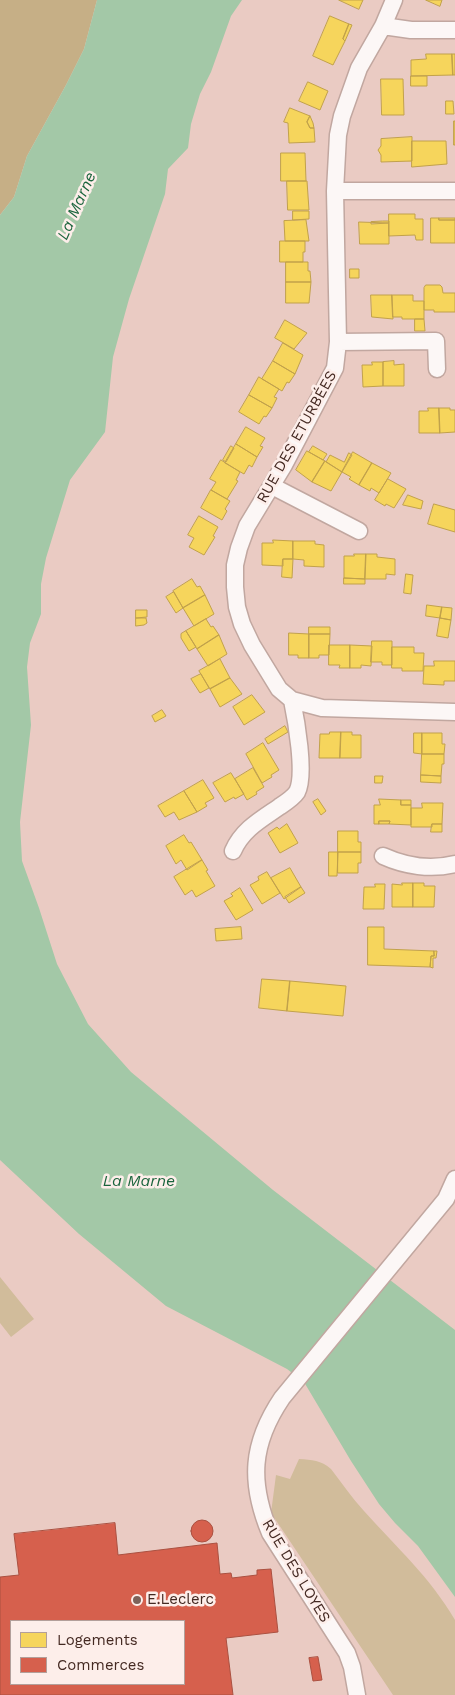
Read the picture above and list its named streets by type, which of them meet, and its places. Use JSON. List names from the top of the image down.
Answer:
{
  "streets": {
    "street": ["RUE DES ETURBÉES", "RUE DES LOYES"]
  },
  "water": ["La Marne"],
  "places": ["E.Leclerc"],
  "legend": ["Logements", "Commerces"]
}
